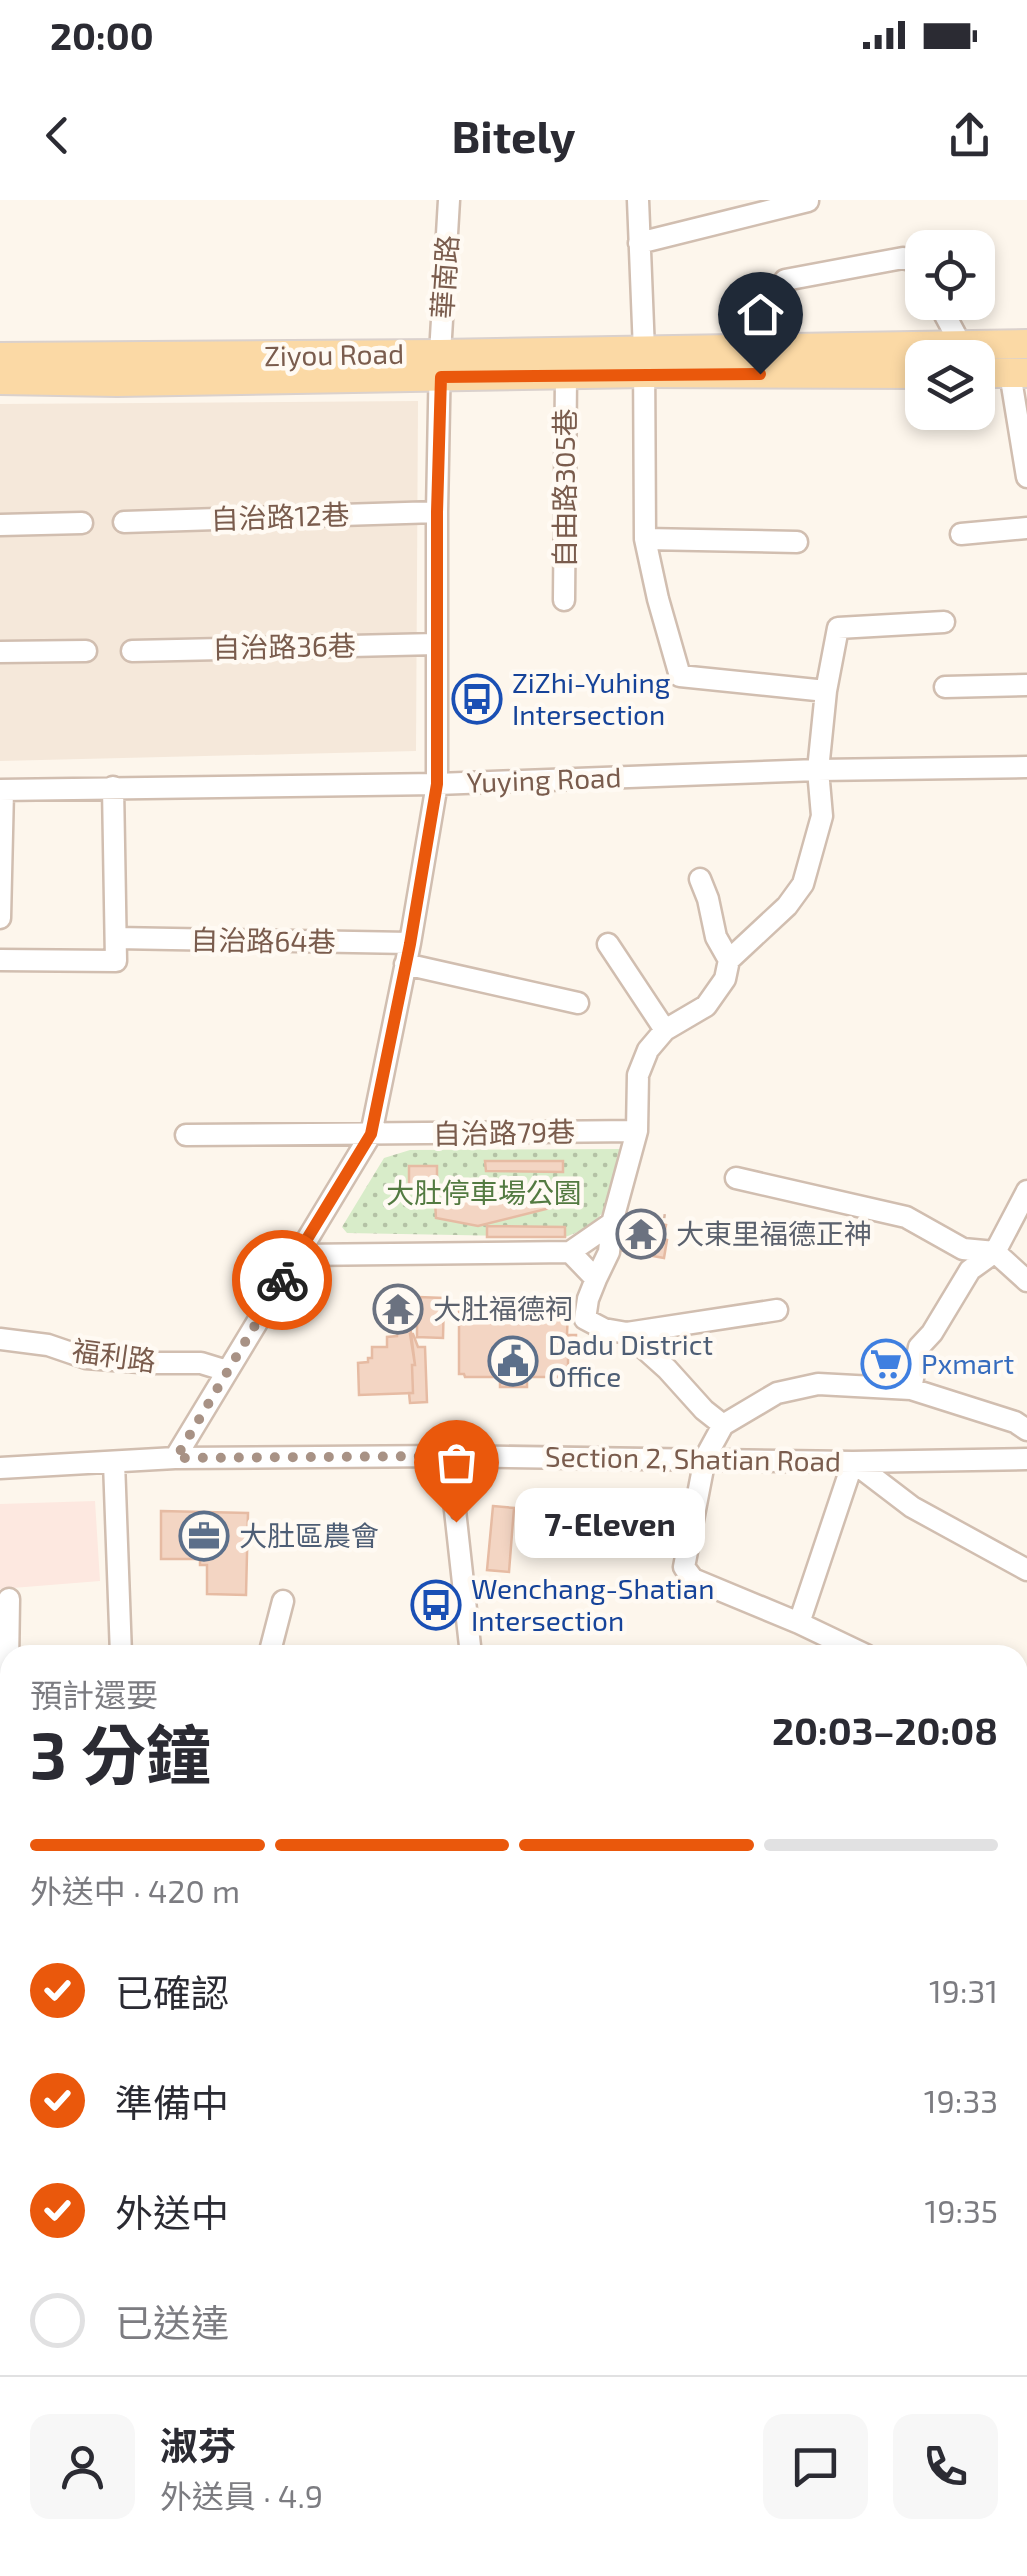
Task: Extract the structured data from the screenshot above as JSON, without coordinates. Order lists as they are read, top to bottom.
{
  "streets": {
    "main road": ["Ziyou Road"],
    "street": [
      "華南路",
      "自由路305巷",
      "自治路12巷",
      "自治路36巷",
      "Yuying Road",
      "自治路64巷",
      "自治路79巷",
      "福利路",
      "Section 2, Shatian Road"
    ]
  },
  "crossings": [
    ["華南路", "Ziyou Road"],
    ["華南路", "自治路12巷"],
    ["華南路", "自治路36巷"],
    ["華南路", "Yuying Road"],
    ["華南路", "自治路64巷"],
    ["華南路", "自治路79巷"],
    ["華南路", "福利路"],
    ["華南路", "Section 2, Shatian Road"],
    ["Ziyou Road", "自由路305巷"]
  ],
  "parks": ["大肚停車場公園"],
  "places": {
    "bus stop": ["ZiZhi-Yuhing Intersection", "Wenchang-Shatian Intersection"],
    "temple": ["大東里福德正神", "大肚福德祠"],
    "public building": ["Dadu District Office"],
    "supermarket": ["Pxmart"],
    "other": ["7-Eleven"],
    "office": ["大肚區農會"]
  },
  "page": {
    "status": "20:00",
    "header": "Bitely",
    "bubble": "7-Eleven",
    "heading": ["3 分鐘", "預計還要", "20:03–20:08"],
    "panel": ["淑芬", "外送員 · 4.9"],
    "bar": "外送中 · 420 m",
    "list": [
      ["已確認", "19:31"],
      ["準備中", "19:33"],
      ["外送中", "19:35"],
      "已送達"
    ]
  }
}
